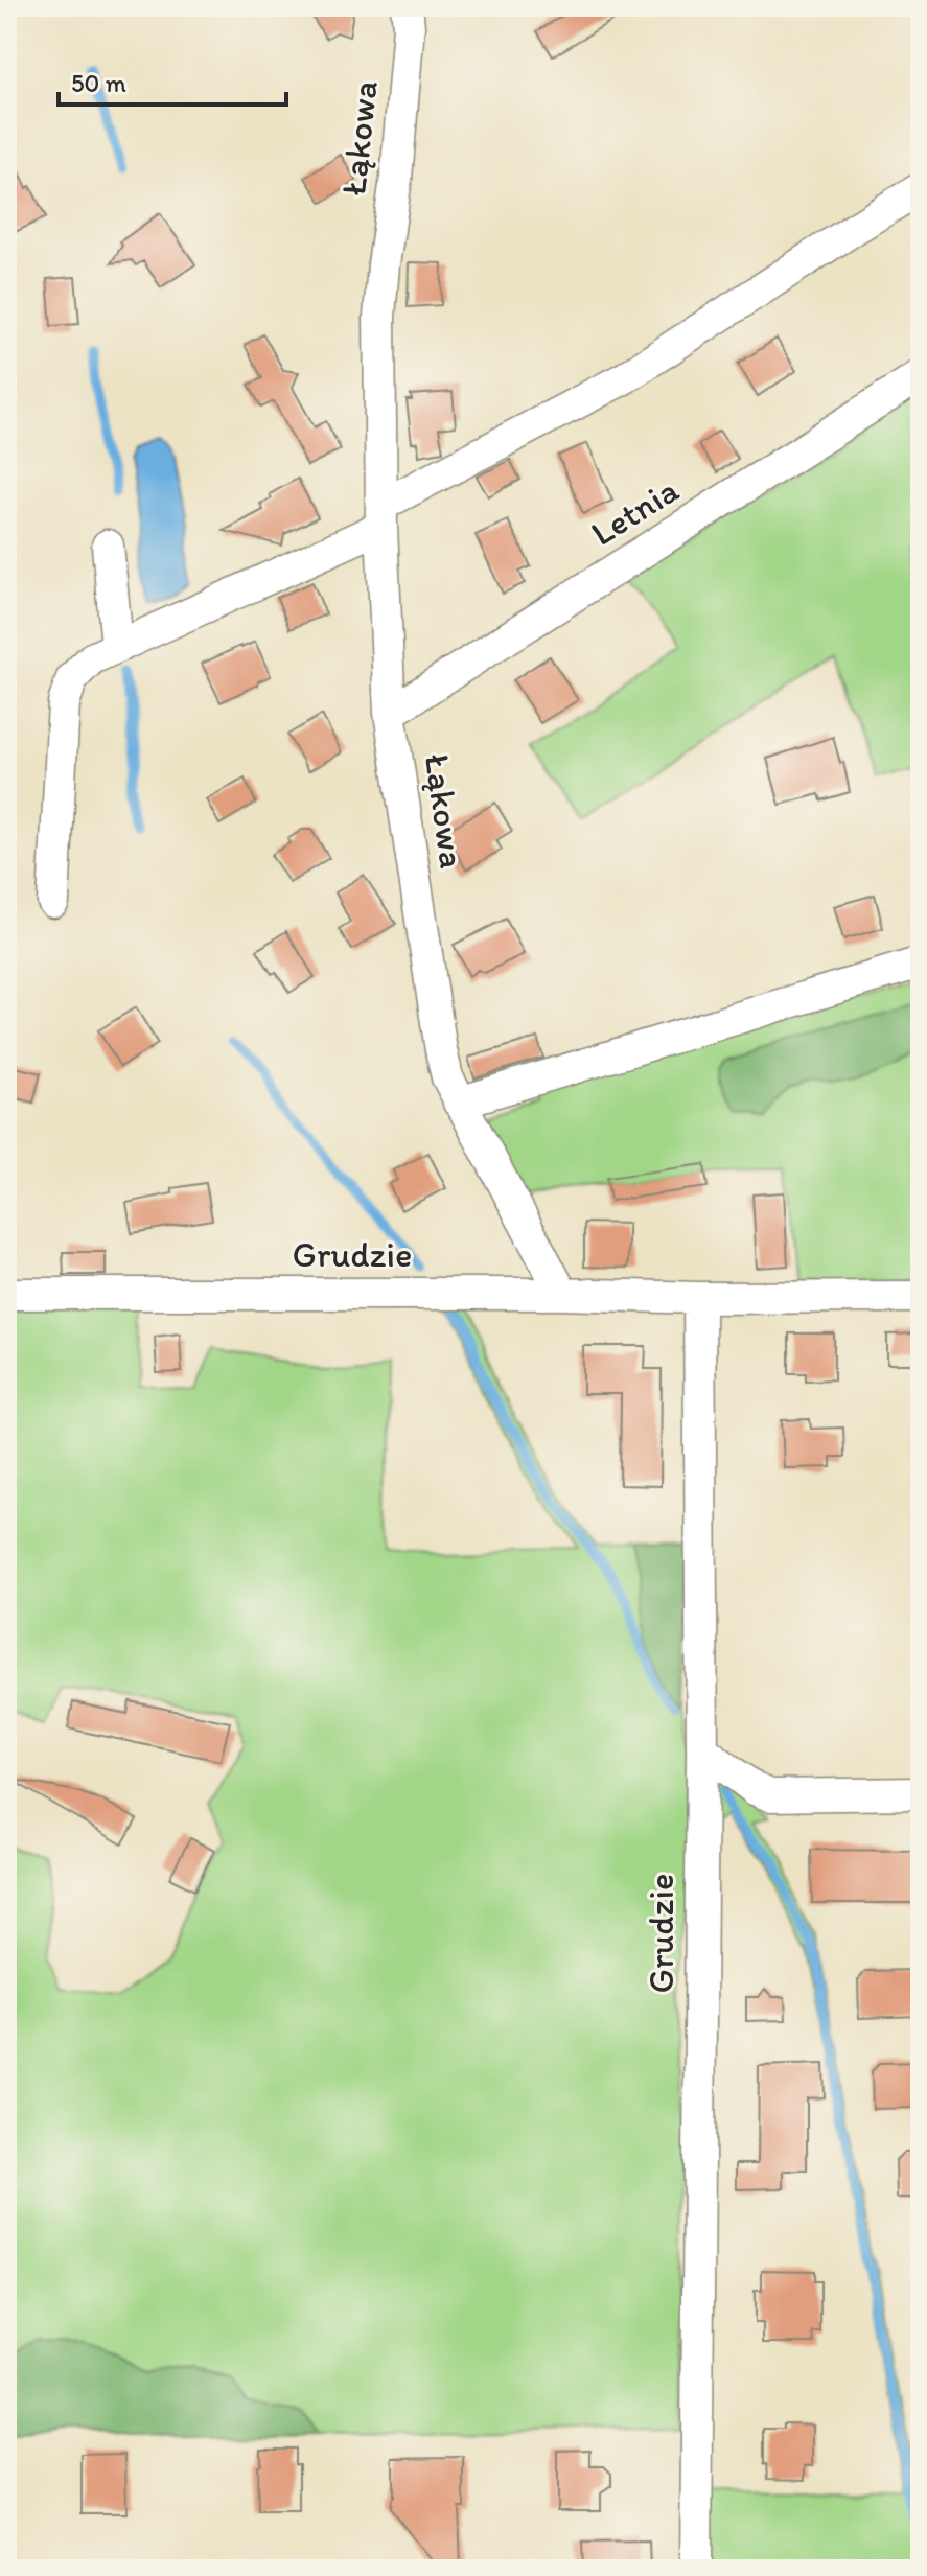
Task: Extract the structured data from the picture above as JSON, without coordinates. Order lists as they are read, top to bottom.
{
  "streets": {
    "street": ["Łąkowa", "Letnia", "Grudzie"]
  },
  "crossings": [
    ["Łąkowa", "Letnia"],
    ["Łąkowa", "Grudzie"]
  ],
  "scale_bar": "50 m"
}
